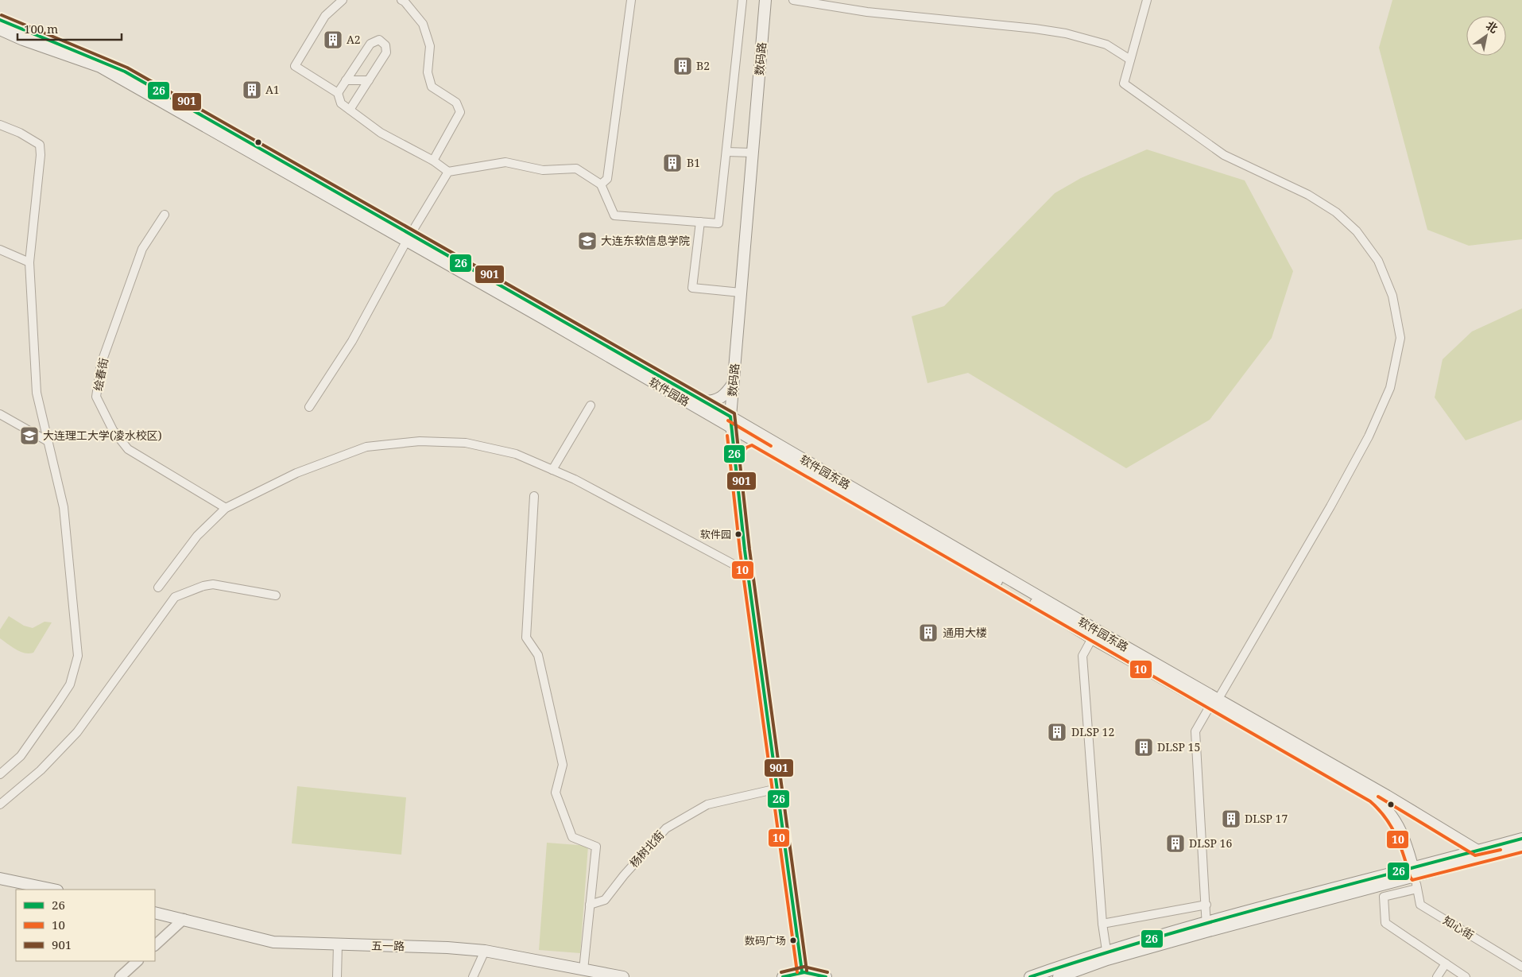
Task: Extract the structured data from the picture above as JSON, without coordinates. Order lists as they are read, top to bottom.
{
  "streets": {
    "main road": [
      "数码路",
      "软件园路",
      "软件园东路",
      "五一路"
    ],
    "street": ["绘春街", "杨树北街", "知心街"]
  },
  "crossings": [
    ["数码路", "软件园路"],
    ["数码路", "软件园东路"],
    ["数码路", "杨树北街"],
    ["软件园路", "软件园东路"],
    ["软件园东路", "知心街"]
  ],
  "places": {
    "building": [
      "A2",
      "B2",
      "A1",
      "B1",
      "通用大楼",
      "DLSP 12",
      "DLSP 15",
      "DLSP 17",
      "DLSP 16"
    ],
    "school or university": ["大连东软信息学院", "大连理工大学(凌水校区)"],
    "other": ["软件园", "数码广场"]
  },
  "lines": ["transit line 901", "transit line 26", "transit line 10"],
  "legend": ["26", "10", "901"],
  "scale_bar": "100 m",
  "north": "top right"
}
